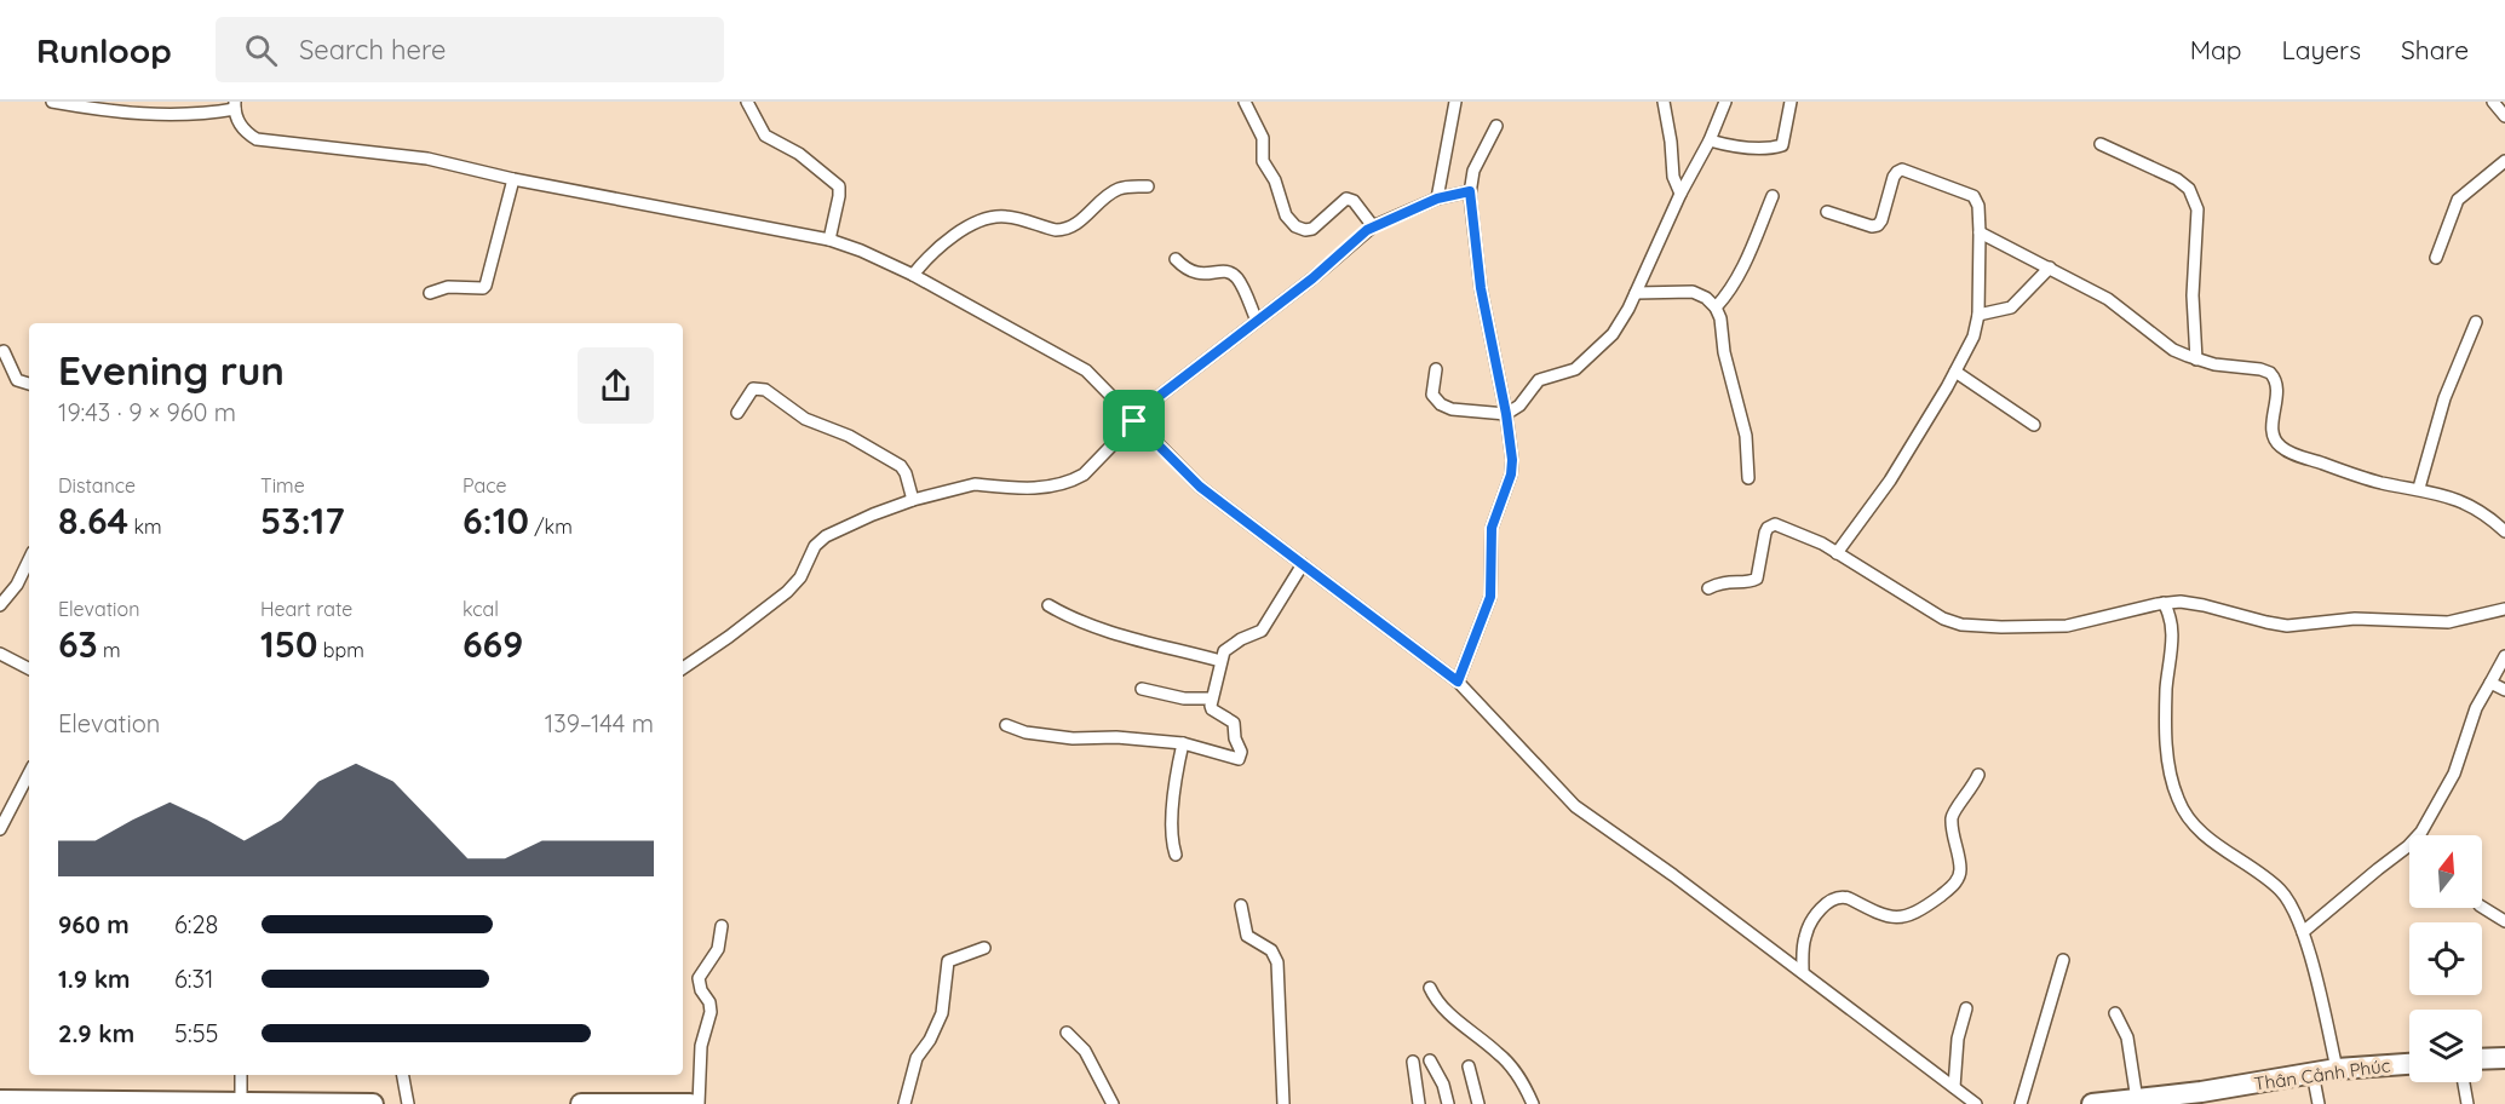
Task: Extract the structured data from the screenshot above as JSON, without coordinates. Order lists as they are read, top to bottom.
{
  "streets": {
    "highway": ["Thân Cảnh Phúc"]
  },
  "north": "top",
  "page": {
    "header": "Runloop",
    "search": "Search here",
    "nav": ["Map", "Layers", "Share"],
    "heading": ["Evening run", "19:43 · 9 × 960 m"],
    "stats": [
      ["Distance", "8.64 km"],
      ["Time", "53:17"],
      ["Pace", "6:10 /km"],
      ["Elevation", "63 m"],
      ["Heart rate", "150 bpm"],
      ["kcal", "669"]
    ],
    "chart": ["Elevation", "139–144 m"],
    "list": [
      {
        "name": "960 m",
        "note": "6:28"
      },
      {
        "name": "1.9 km",
        "note": "6:31"
      },
      {
        "name": "2.9 km",
        "note": "5:55"
      }
    ]
  }
}
